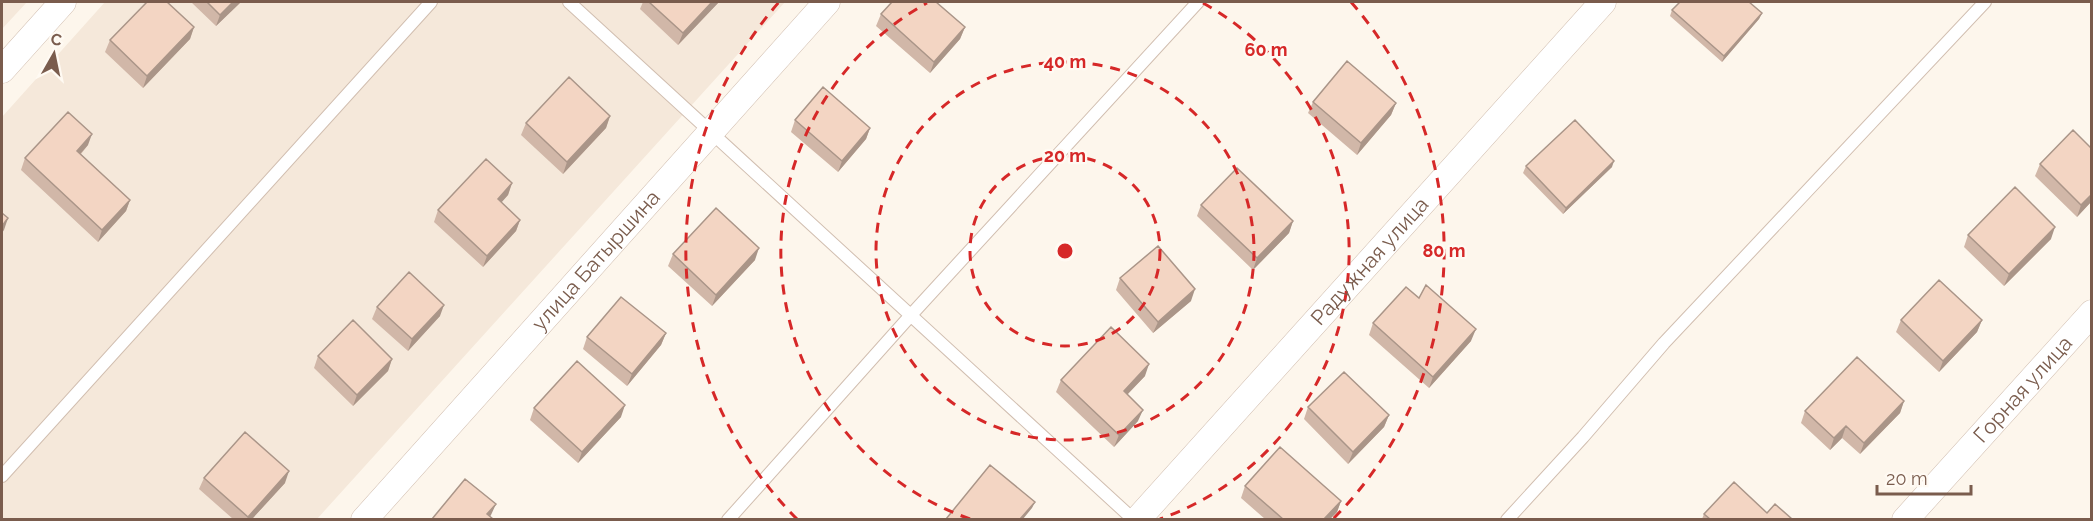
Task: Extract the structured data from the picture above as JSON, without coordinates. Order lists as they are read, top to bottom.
{
  "streets": {
    "street": ["улица Батыршина", "Радужная улица", "Горная улица"]
  },
  "scale_bar": "20 m",
  "north": "top",
  "rings": [
    "60 m",
    "40 m",
    "20 m",
    "80 m"
  ]
}
